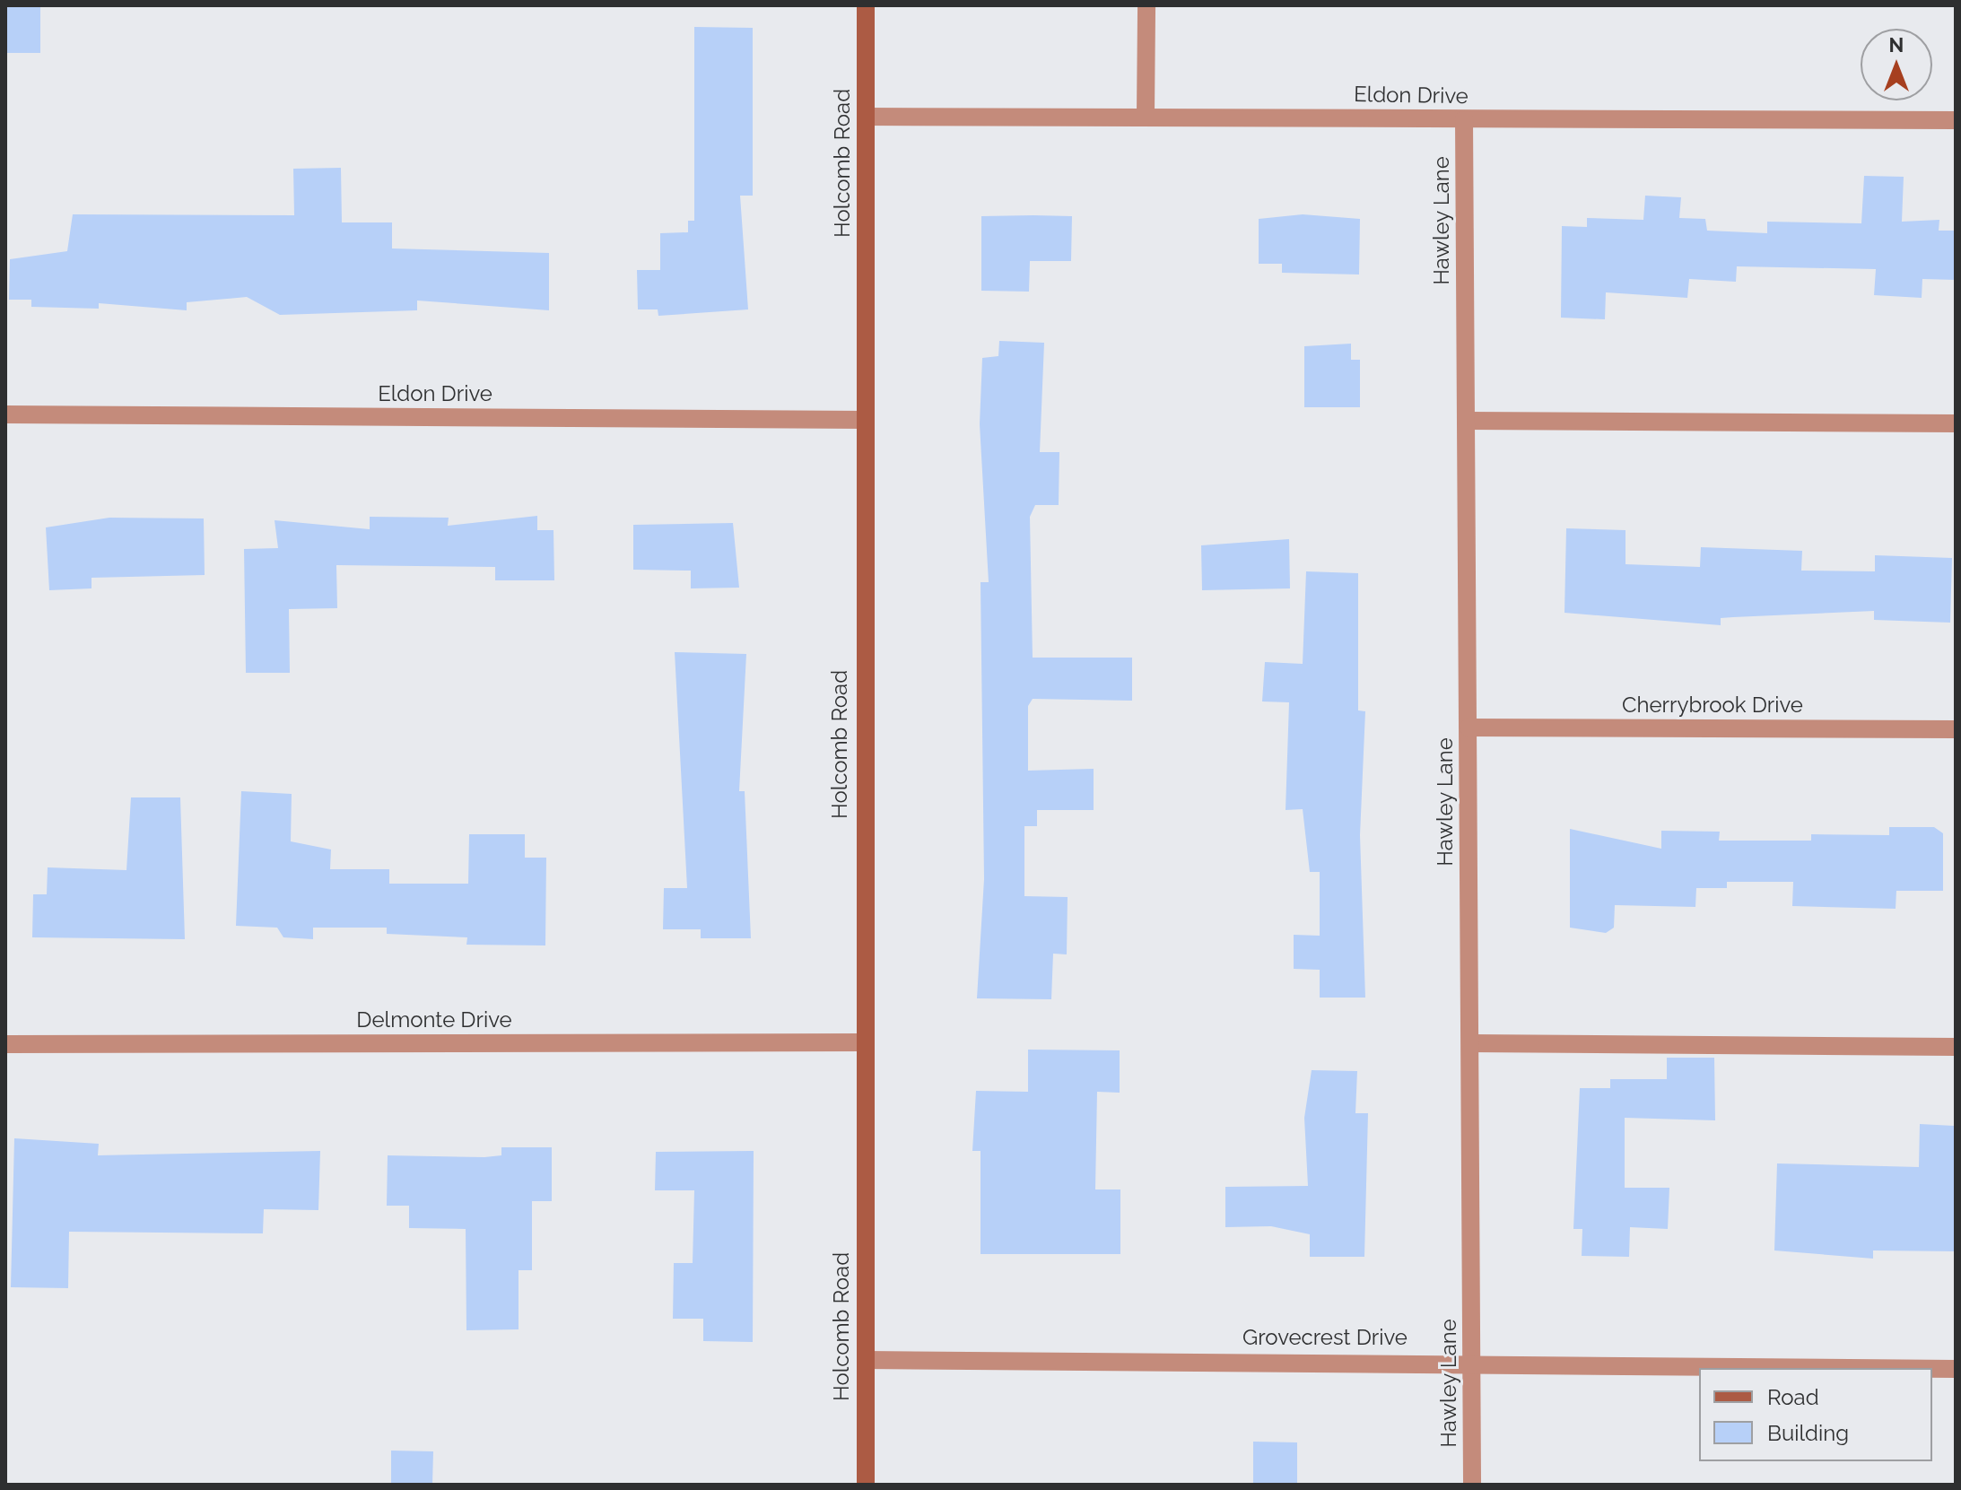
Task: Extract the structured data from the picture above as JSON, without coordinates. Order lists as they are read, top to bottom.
{
  "streets": {
    "street": [
      "Eldon Drive",
      "Holcomb Road",
      "Hawley Lane",
      "Cherrybrook Drive",
      "Delmonte Drive",
      "Grovecrest Drive"
    ]
  },
  "crossings": [
    ["Eldon Drive", "Holcomb Road"],
    ["Eldon Drive", "Hawley Lane"],
    ["Holcomb Road", "Delmonte Drive"],
    ["Holcomb Road", "Grovecrest Drive"],
    ["Hawley Lane", "Cherrybrook Drive"],
    ["Hawley Lane", "Grovecrest Drive"]
  ],
  "legend": ["Road", "Building"],
  "north": "top"
}
